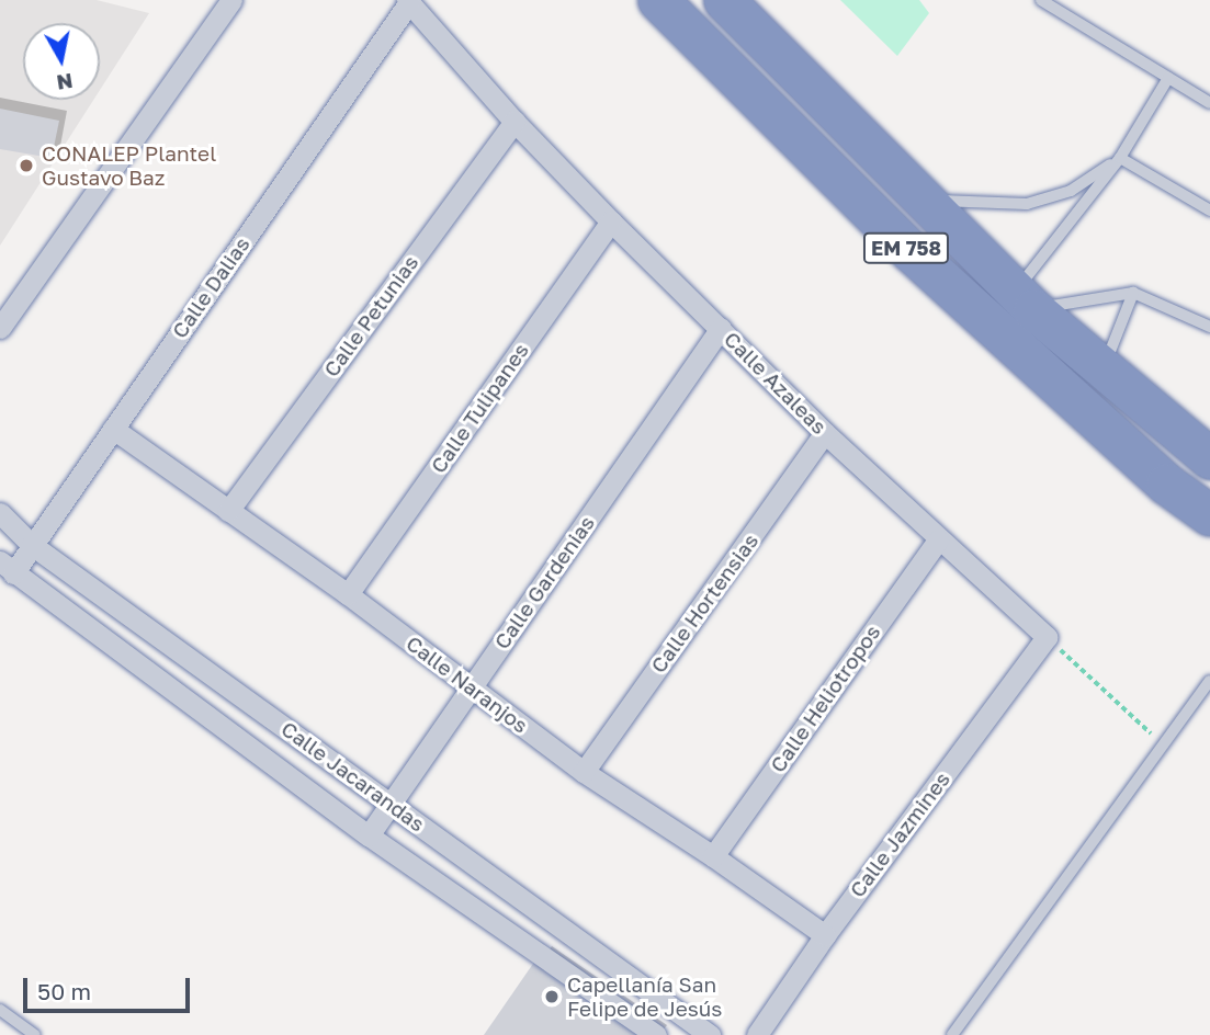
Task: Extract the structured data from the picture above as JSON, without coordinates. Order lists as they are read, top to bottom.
{
  "streets": {
    "highway": ["EM 758"],
    "street": [
      "Calle Dalias",
      "Calle Petunias",
      "Calle Azaleas",
      "Calle Tulipanes",
      "Calle Gardenias",
      "Calle Hortensias",
      "Calle Naranjos",
      "Calle Heliotropos",
      "Calle Jacarandas",
      "Calle Jazmines"
    ]
  },
  "crossings": [
    ["Calle Dalias", "Calle Azaleas"],
    ["Calle Dalias", "Calle Naranjos"],
    ["Calle Dalias", "Calle Jacarandas"],
    ["Calle Petunias", "Calle Azaleas"],
    ["Calle Petunias", "Calle Naranjos"],
    ["Calle Azaleas", "Calle Tulipanes"],
    ["Calle Azaleas", "Calle Gardenias"],
    ["Calle Azaleas", "Calle Hortensias"],
    ["Calle Azaleas", "Calle Heliotropos"],
    ["Calle Azaleas", "Calle Jazmines"],
    ["Calle Tulipanes", "Calle Naranjos"],
    ["Calle Gardenias", "Calle Naranjos"],
    ["Calle Gardenias", "Calle Jacarandas"],
    ["Calle Hortensias", "Calle Naranjos"],
    ["Calle Naranjos", "Calle Heliotropos"],
    ["Calle Naranjos", "Calle Jazmines"]
  ],
  "places": ["CONALEP Plantel Gustavo Baz", "Capellanía San Felipe de Jesús"],
  "scale_bar": "50 m",
  "north": "bottom"
}
